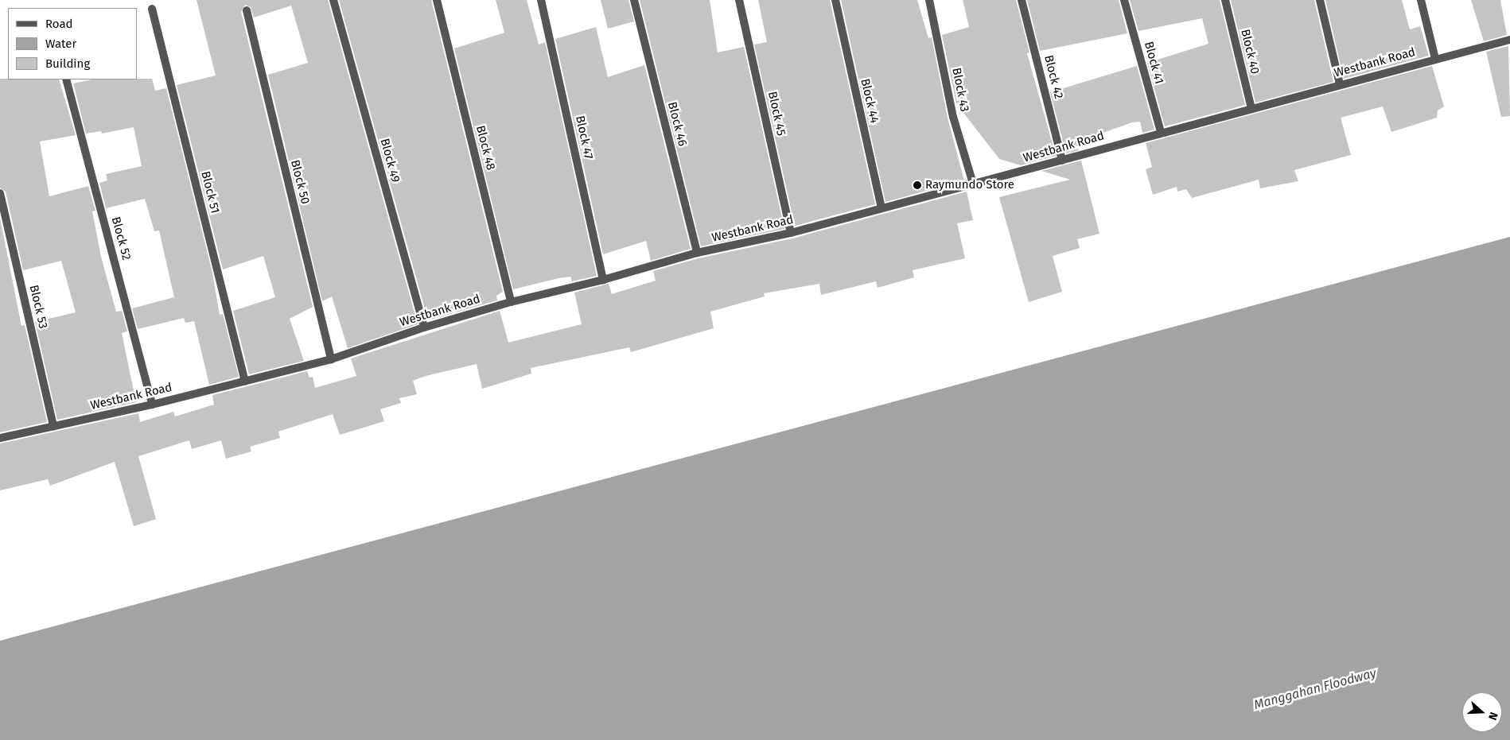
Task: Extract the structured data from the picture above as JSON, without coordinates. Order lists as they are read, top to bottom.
{
  "streets": {
    "street": [
      "Block 40",
      "Block 41",
      "Westbank Road",
      "Block 42",
      "Block 43",
      "Block 44",
      "Block 45",
      "Block 46",
      "Block 47",
      "Block 48",
      "Block 49",
      "Block 50",
      "Block 51",
      "Block 52",
      "Block 53"
    ]
  },
  "crossings": [
    ["Block 40", "Westbank Road"],
    ["Block 41", "Westbank Road"],
    ["Westbank Road", "Block 42"],
    ["Westbank Road", "Block 43"],
    ["Westbank Road", "Block 44"],
    ["Westbank Road", "Block 45"],
    ["Westbank Road", "Block 46"],
    ["Westbank Road", "Block 47"],
    ["Westbank Road", "Block 48"],
    ["Westbank Road", "Block 49"],
    ["Westbank Road", "Block 50"],
    ["Westbank Road", "Block 51"],
    ["Westbank Road", "Block 52"],
    ["Westbank Road", "Block 53"]
  ],
  "water": ["Manggahan Floodway"],
  "places": ["Raymundo Store"],
  "legend": ["Road", "Water", "Building"],
  "north": "right"
}
